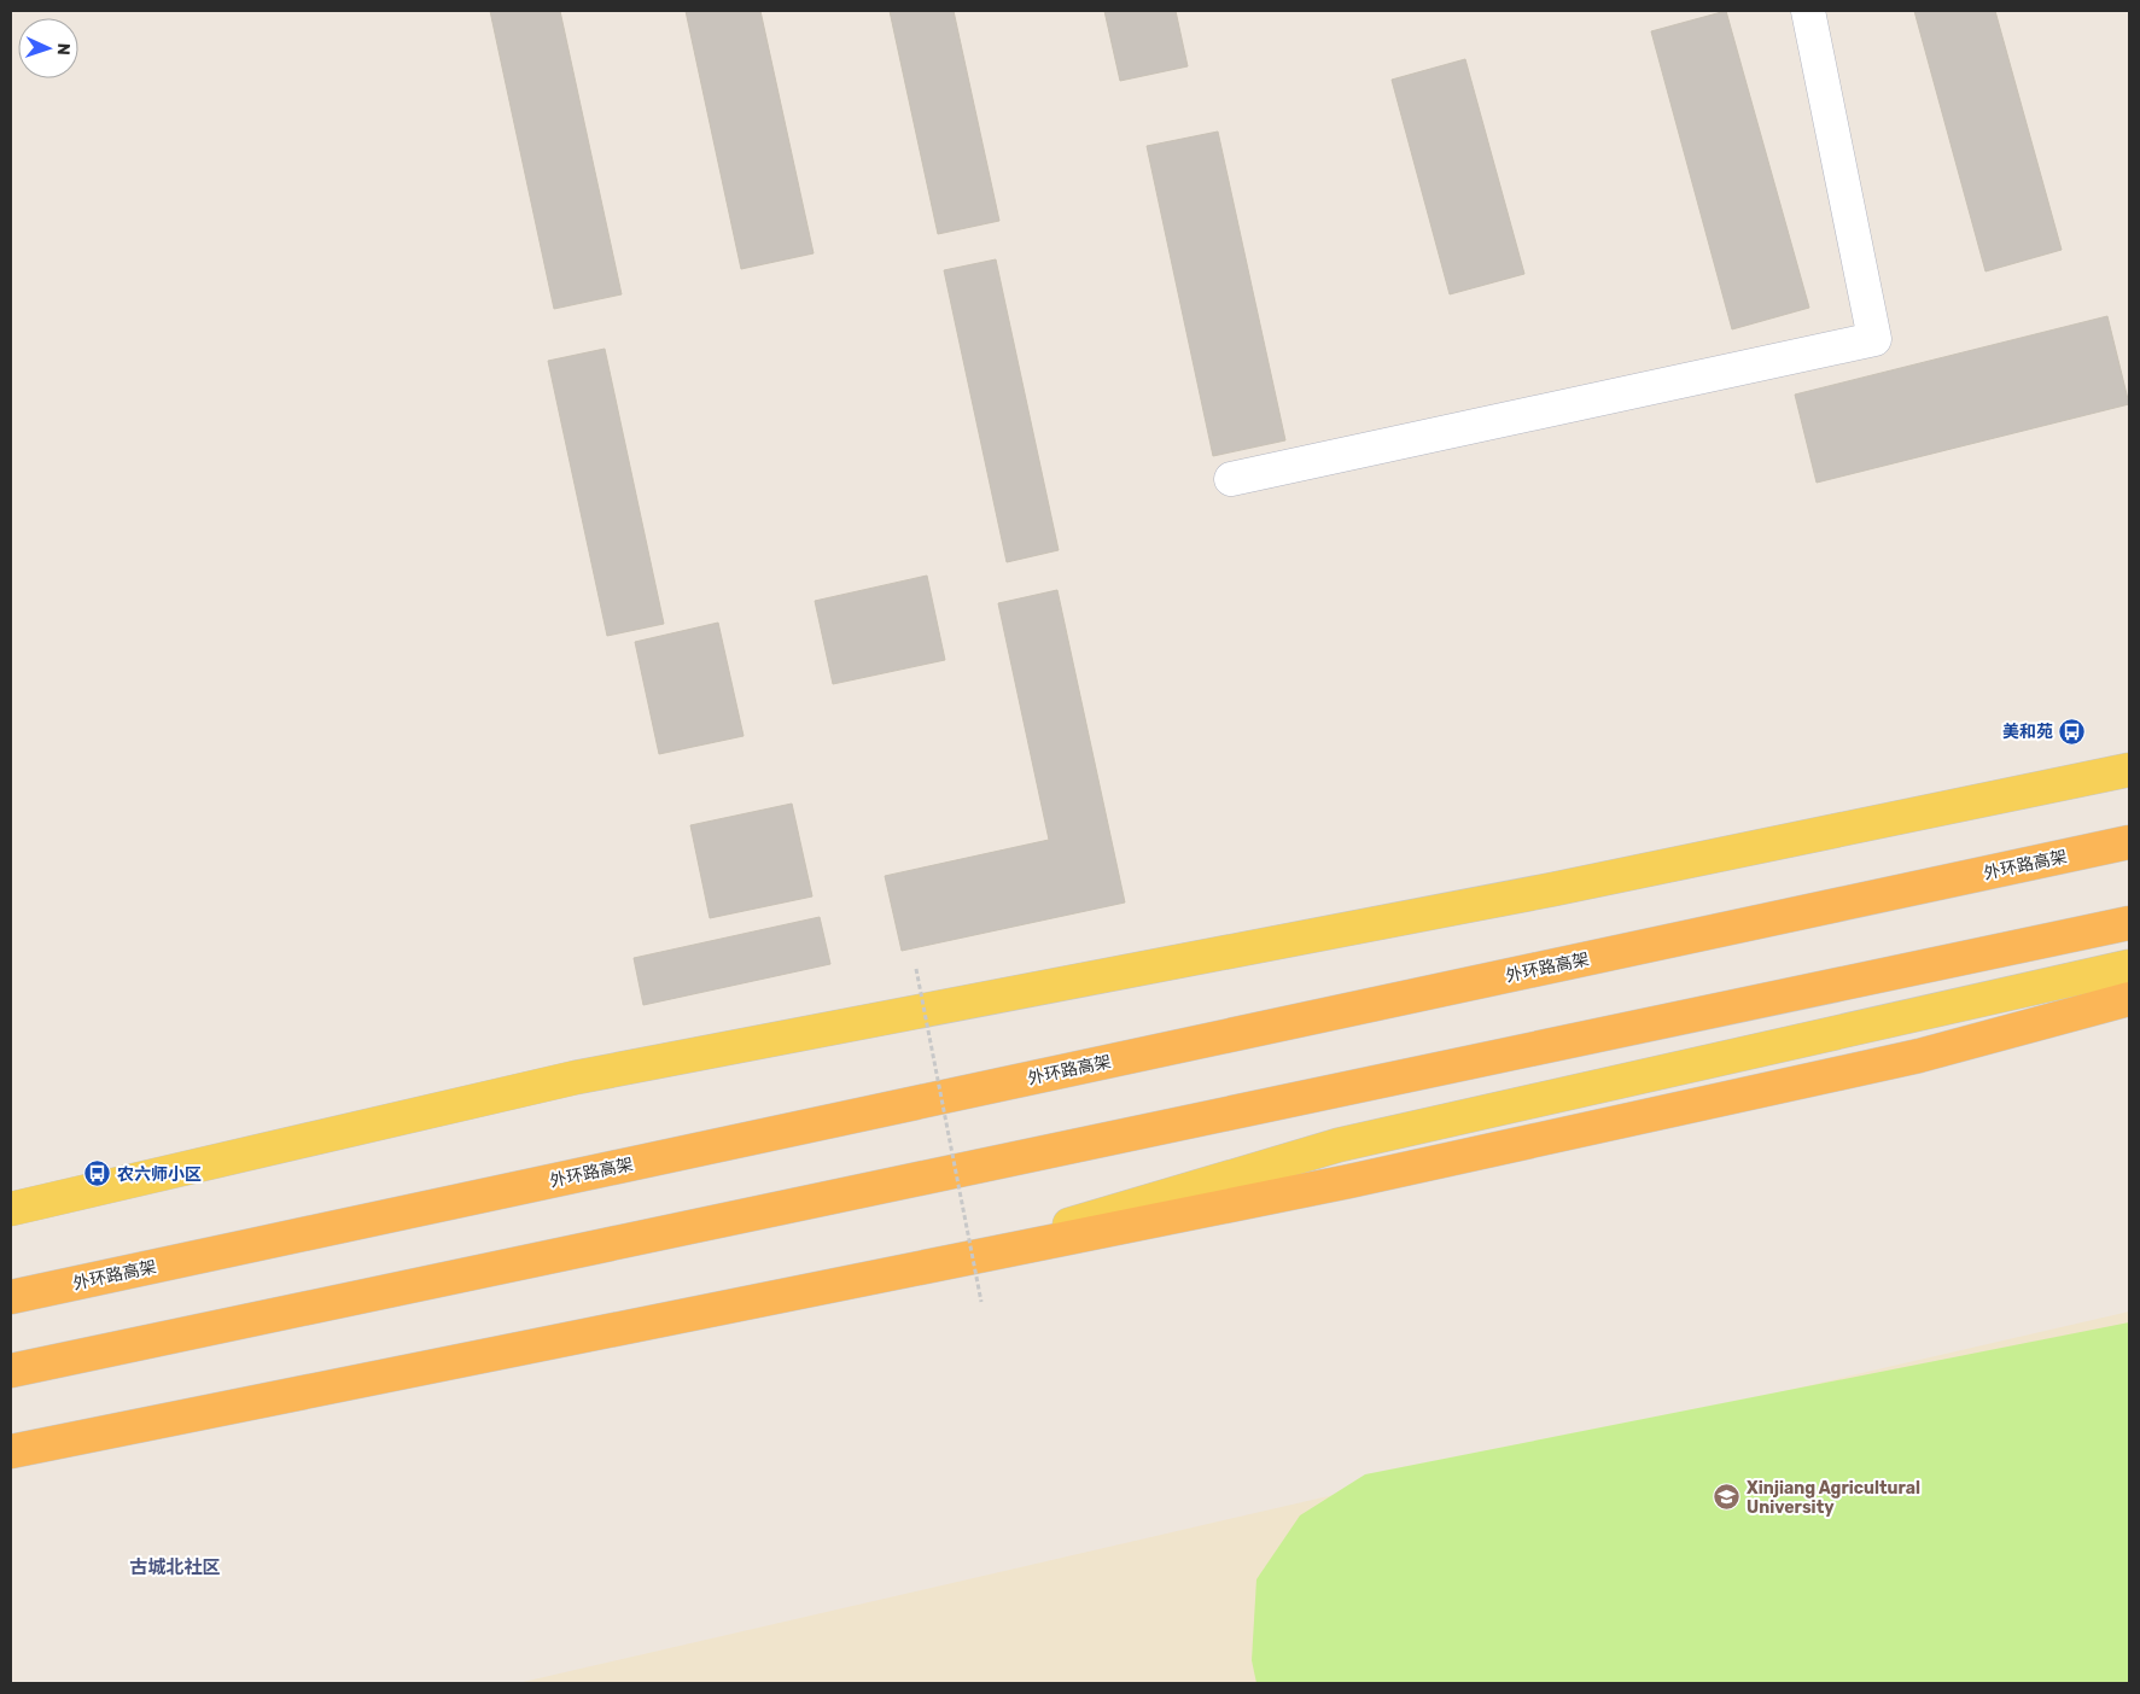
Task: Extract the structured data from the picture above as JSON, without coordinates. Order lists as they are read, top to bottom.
{
  "streets": {
    "highway": ["外环路高架"]
  },
  "districts": ["古城北社区"],
  "places": {
    "bus stop": ["美和苑", "农六师小区"],
    "school or university": ["Xinjiang Agricultural University"]
  },
  "north": "right"
}
